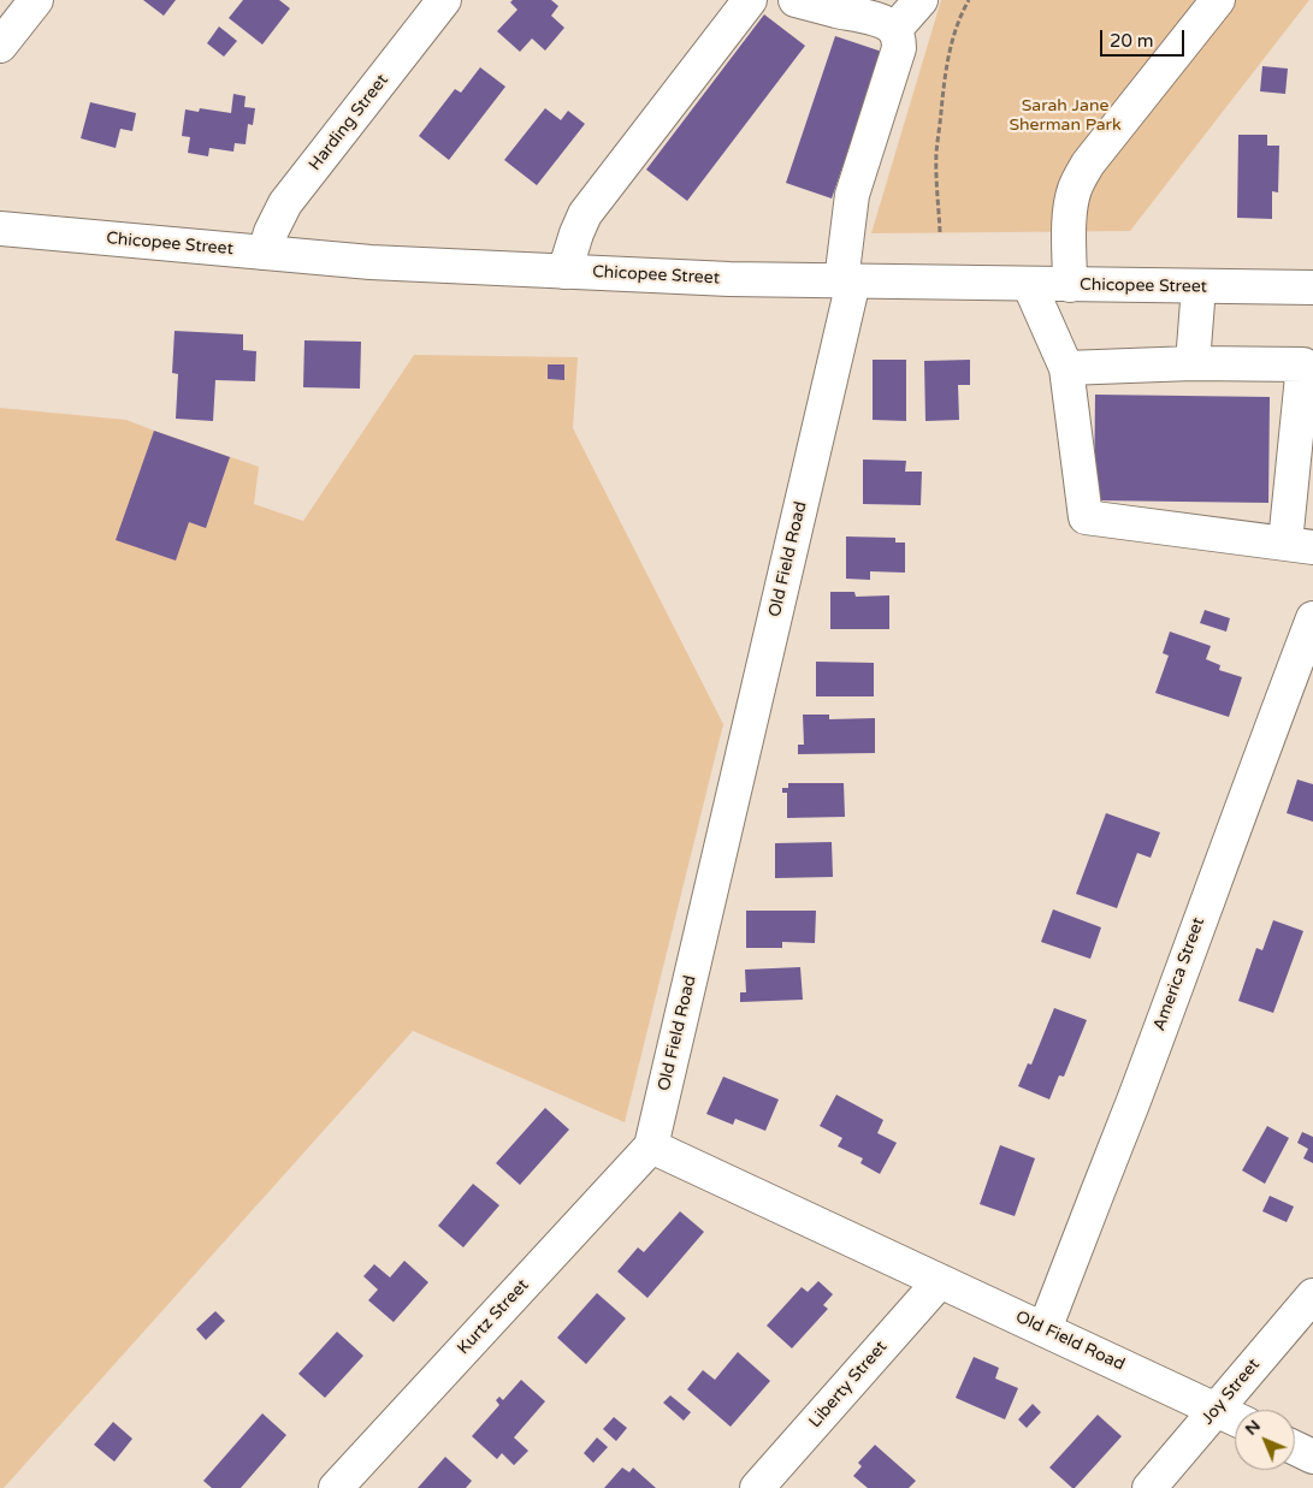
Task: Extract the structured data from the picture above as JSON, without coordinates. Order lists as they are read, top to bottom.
{
  "streets": {
    "street": [
      "Harding Street",
      "Chicopee Street",
      "Old Field Road",
      "America Street",
      "Kurtz Street",
      "Liberty Street",
      "Joy Street"
    ]
  },
  "crossings": [
    ["Harding Street", "Chicopee Street"],
    ["Chicopee Street", "Old Field Road"],
    ["Old Field Road", "America Street"],
    ["Old Field Road", "Kurtz Street"],
    ["Old Field Road", "Liberty Street"],
    ["Old Field Road", "Joy Street"]
  ],
  "parks": ["Sarah Jane Sherman Park"],
  "scale_bar": "20 m",
  "north": "top left"
}
